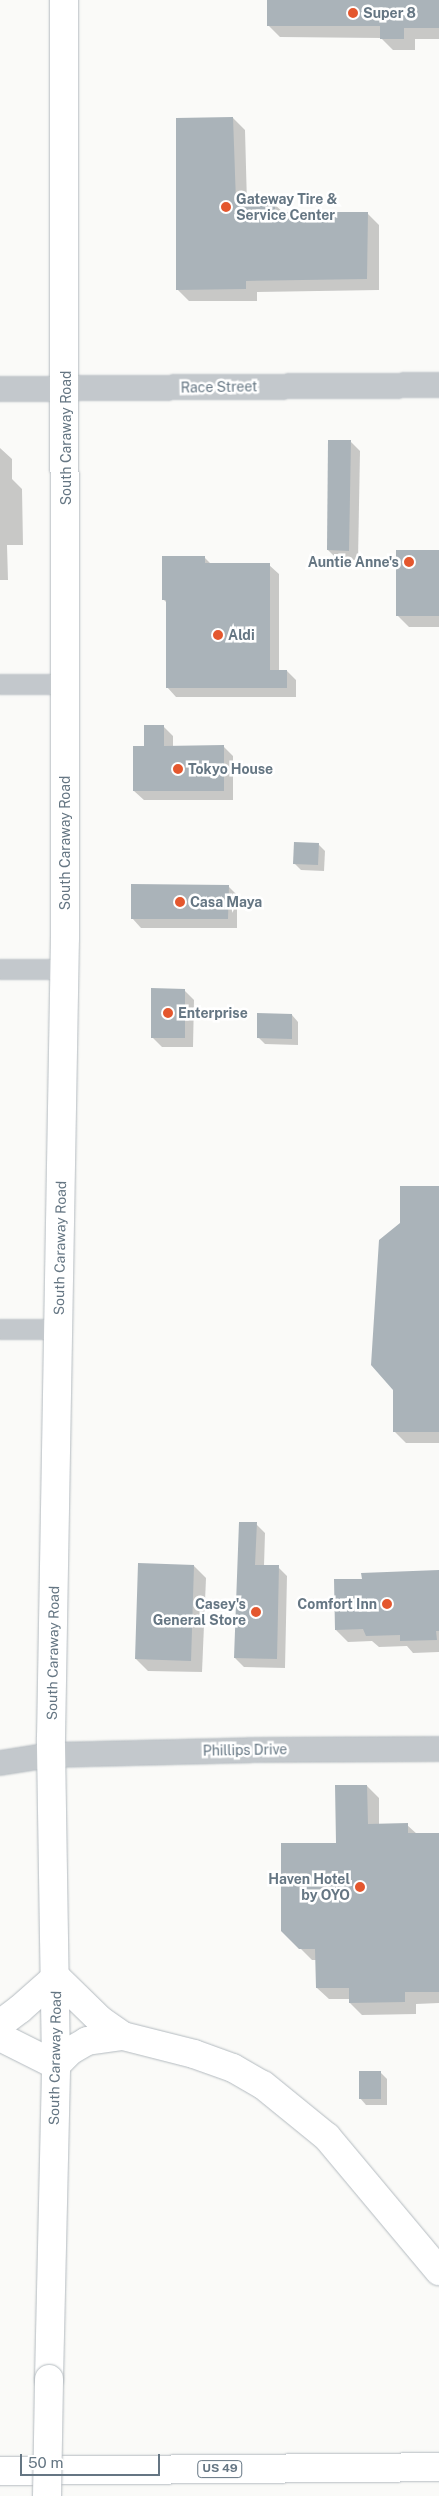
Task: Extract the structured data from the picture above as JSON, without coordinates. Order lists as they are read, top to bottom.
{
  "streets": {
    "main road": ["South Caraway Road", "US 49"],
    "street": ["Race Street", "Phillips Drive"]
  },
  "crossings": [
    ["Race Street", "South Caraway Road"],
    ["South Caraway Road", "Phillips Drive"]
  ],
  "places": [
    "Super 8",
    "Gateway Tire & Service Center",
    "Auntie Anne's",
    "Aldi",
    "Tokyo House",
    "Casa Maya",
    "Enterprise",
    "Comfort Inn",
    "Casey's General Store",
    "Haven Hotel by OYO"
  ],
  "scale_bar": "50 m"
}
